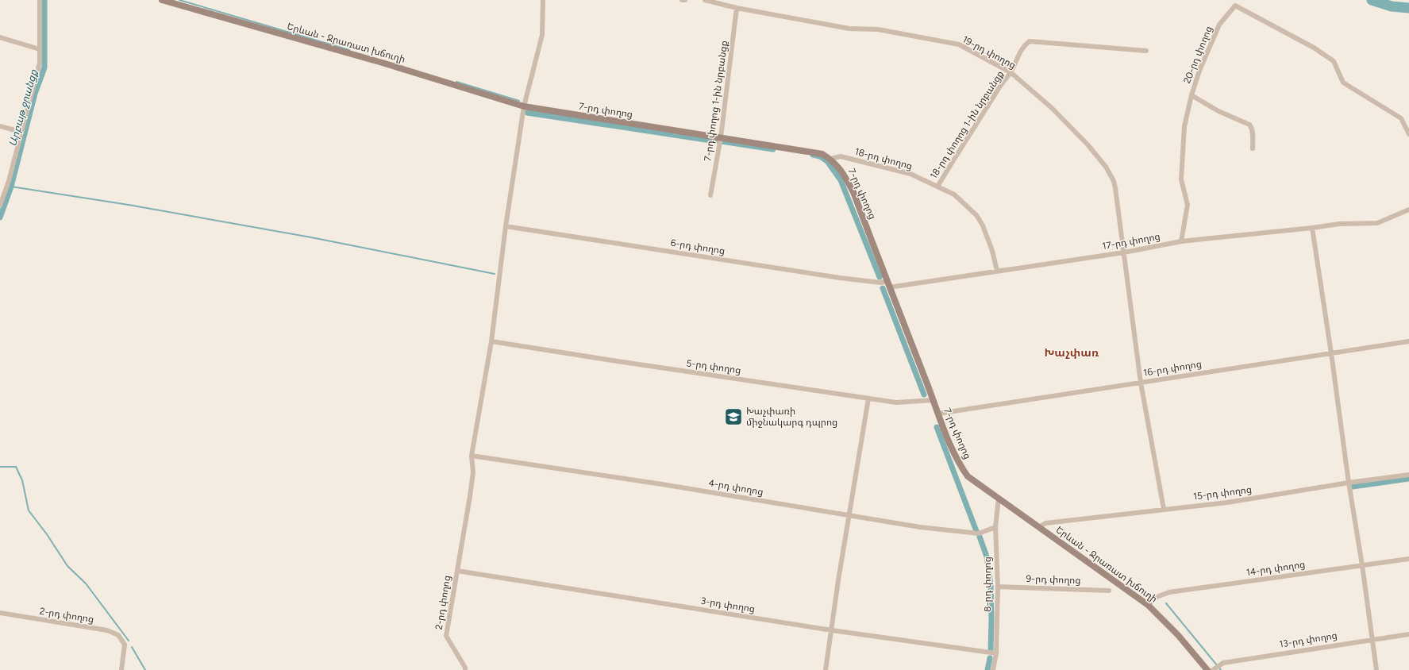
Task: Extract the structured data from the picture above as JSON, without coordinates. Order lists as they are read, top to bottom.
{
  "streets": {
    "main road": ["Երևան - Ջրառատ խճուղի", "7-րդ փողոց"],
    "street": [
      "19-րդ փողոց",
      "20-րդ փողոց",
      "7-րդ փողոց 1-ին նրբանցք",
      "18-րդ փողոց 1-ին նրբանցք",
      "18-րդ փողոց",
      "17-րդ փողոց",
      "6-րդ փողոց",
      "5-րդ փողոց",
      "16-րդ փողոց",
      "4-րդ փողոց",
      "15-րդ փողոց",
      "14-րդ փողոց",
      "9-րդ փողոց",
      "8-րդ փողոց",
      "2-րդ փողոց",
      "3-րդ փողոց",
      "13-րդ փողոց"
    ]
  },
  "crossings": [
    ["Երևան - Ջրառատ խճուղի", "7-րդ փողոց"],
    ["Երևան - Ջրառատ խճուղի", "15-րդ փողոց"],
    ["Երևան - Ջրառատ խճուղի", "14-րդ փողոց"],
    ["Երևան - Ջրառատ խճուղի", "8-րդ փողոց"],
    ["Երևան - Ջրառատ խճուղի", "2-րդ փողոց"],
    ["19-րդ փողոց", "7-րդ փողոց 1-ին նրբանցք"],
    ["19-րդ փողոց", "18-րդ փողոց 1-ին նրբանցք"],
    ["19-րդ փողոց", "17-րդ փողոց"],
    ["19-րդ փողոց", "16-րդ փողոց"],
    ["19-րդ փողոց", "15-րդ փողոց"],
    ["20-րդ փողոց", "17-րդ փողոց"],
    ["7-րդ փողոց 1-ին նրբանցք", "7-րդ փողոց"],
    ["7-րդ փողոց", "18-րդ փողոց"],
    ["7-րդ փողոց", "17-րդ փողոց"],
    ["7-րդ փողոց", "6-րդ փողոց"],
    ["7-րդ փողոց", "5-րդ փողոց"],
    ["7-րդ փողոց", "16-րդ փողոց"],
    ["7-րդ փողոց", "8-րդ փողոց"],
    ["7-րդ փողոց", "2-րդ փողոց"],
    ["18-րդ փողոց 1-ին նրբանցք", "18-րդ փողոց"],
    ["18-րդ փողոց", "17-րդ փողոց"],
    ["17-րդ փողոց", "6-րդ փողոց"],
    ["6-րդ փողոց", "2-րդ փողոց"],
    ["5-րդ փողոց", "2-րդ փողոց"],
    ["4-րդ փողոց", "8-րդ փողոց"],
    ["4-րդ փողոց", "2-րդ փողոց"],
    ["9-րդ փողոց", "8-րդ փողոց"],
    ["8-րդ փողոց", "3-րդ փողոց"],
    ["2-րդ փողոց", "3-րդ փողոց"]
  ],
  "districts": ["Խաչփառ"],
  "water": ["Արբաթ ջրանցք"],
  "places": {
    "school or university": ["Խաչփառի միջնակարգ դպրոց"]
  }
}
